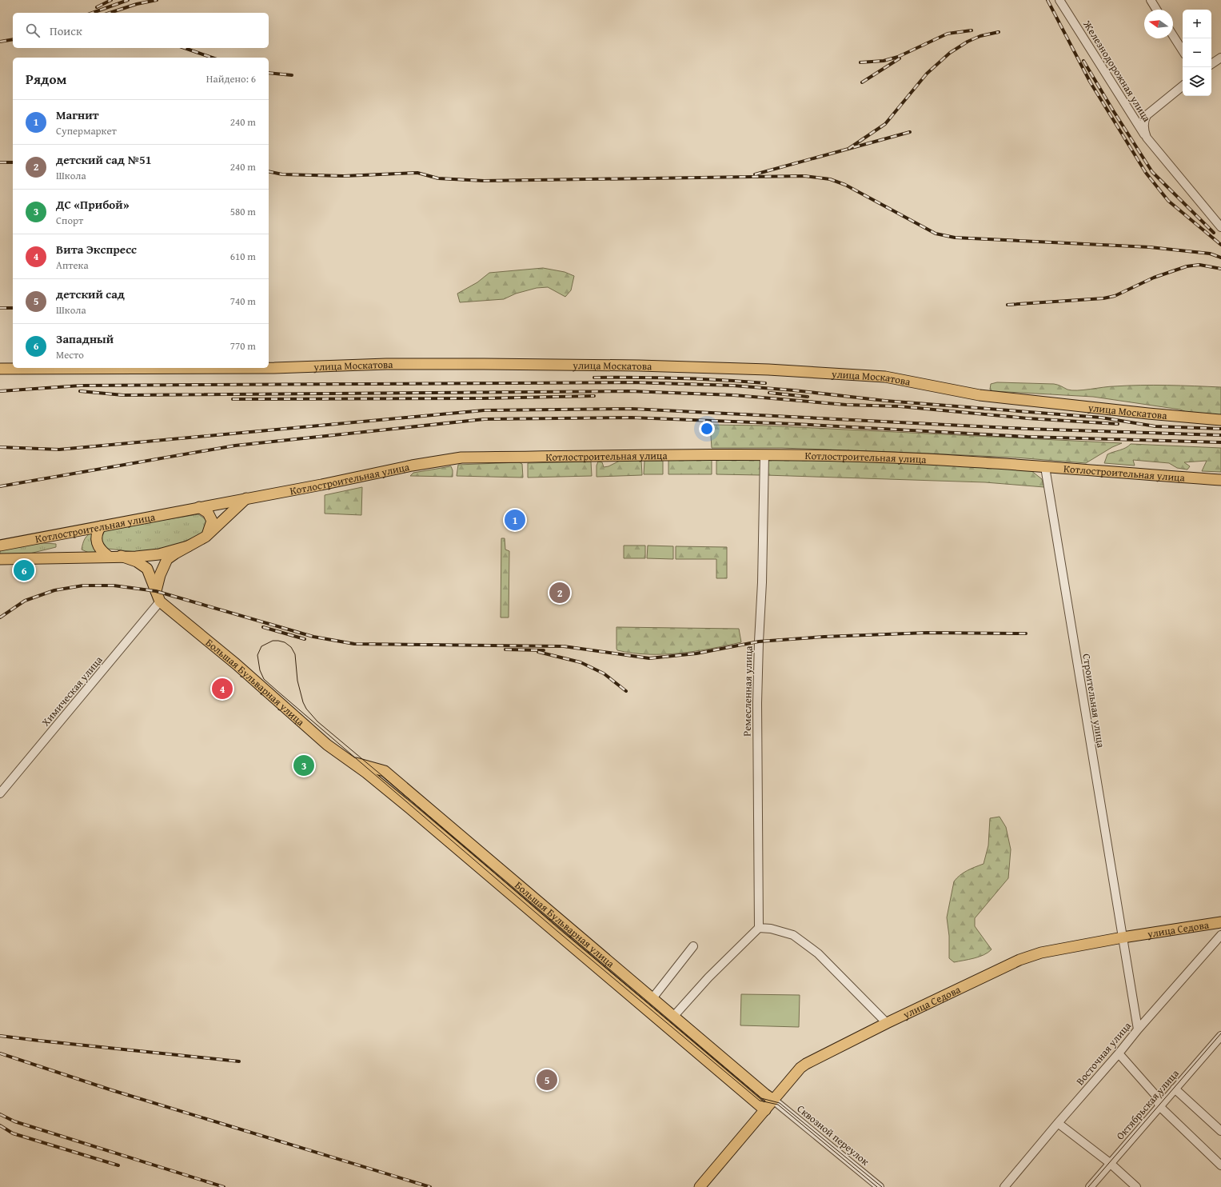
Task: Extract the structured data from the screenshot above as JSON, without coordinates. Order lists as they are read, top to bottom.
{
  "streets": {
    "main road": [
      "улица Москатова",
      "Котлостроительная улица",
      "Большая Бульварная улица",
      "улица Седова"
    ],
    "street": [
      "Железнодорожная улица",
      "Химическая улица",
      "Ремесленная улица",
      "Строительная улица",
      "Восточная улица",
      "Октябрьская улица",
      "Сквозной переулок"
    ]
  },
  "crossings": [
    ["Котлостроительная улица", "Ремесленная улица"],
    ["Котлостроительная улица", "Строительная улица"],
    ["Большая Бульварная улица", "Химическая улица"],
    ["Большая Бульварная улица", "улица Седова"],
    ["Большая Бульварная улица", "Сквозной переулок"],
    ["Строительная улица", "улица Седова"],
    ["Строительная улица", "Восточная улица"],
    ["улица Седова", "Сквозной переулок"]
  ],
  "north": "left",
  "page": {
    "map_buttons": ["+", "−"],
    "search": "Поиск",
    "heading": ["Рядом", "Найдено: 6"],
    "list": [
      {
        "mark": "1",
        "name": "Магнит",
        "note": "Супермаркет",
        "value": "240 m"
      },
      {
        "mark": "2",
        "name": "детский сад №51",
        "note": "Школа",
        "value": "240 m"
      },
      {
        "mark": "3",
        "name": "ДC «Прибой»",
        "note": "Спорт",
        "value": "580 m"
      },
      {
        "mark": "4",
        "name": "Вита Экспресс",
        "note": "Аптека",
        "value": "610 m"
      },
      {
        "mark": "5",
        "name": "детский сад",
        "note": "Школа",
        "value": "740 m"
      },
      {
        "mark": "6",
        "name": "Западный",
        "note": "Место",
        "value": "770 m"
      }
    ],
    "pins": [
      "1",
      "6",
      "2",
      "4",
      "3",
      "5"
    ]
  }
}
